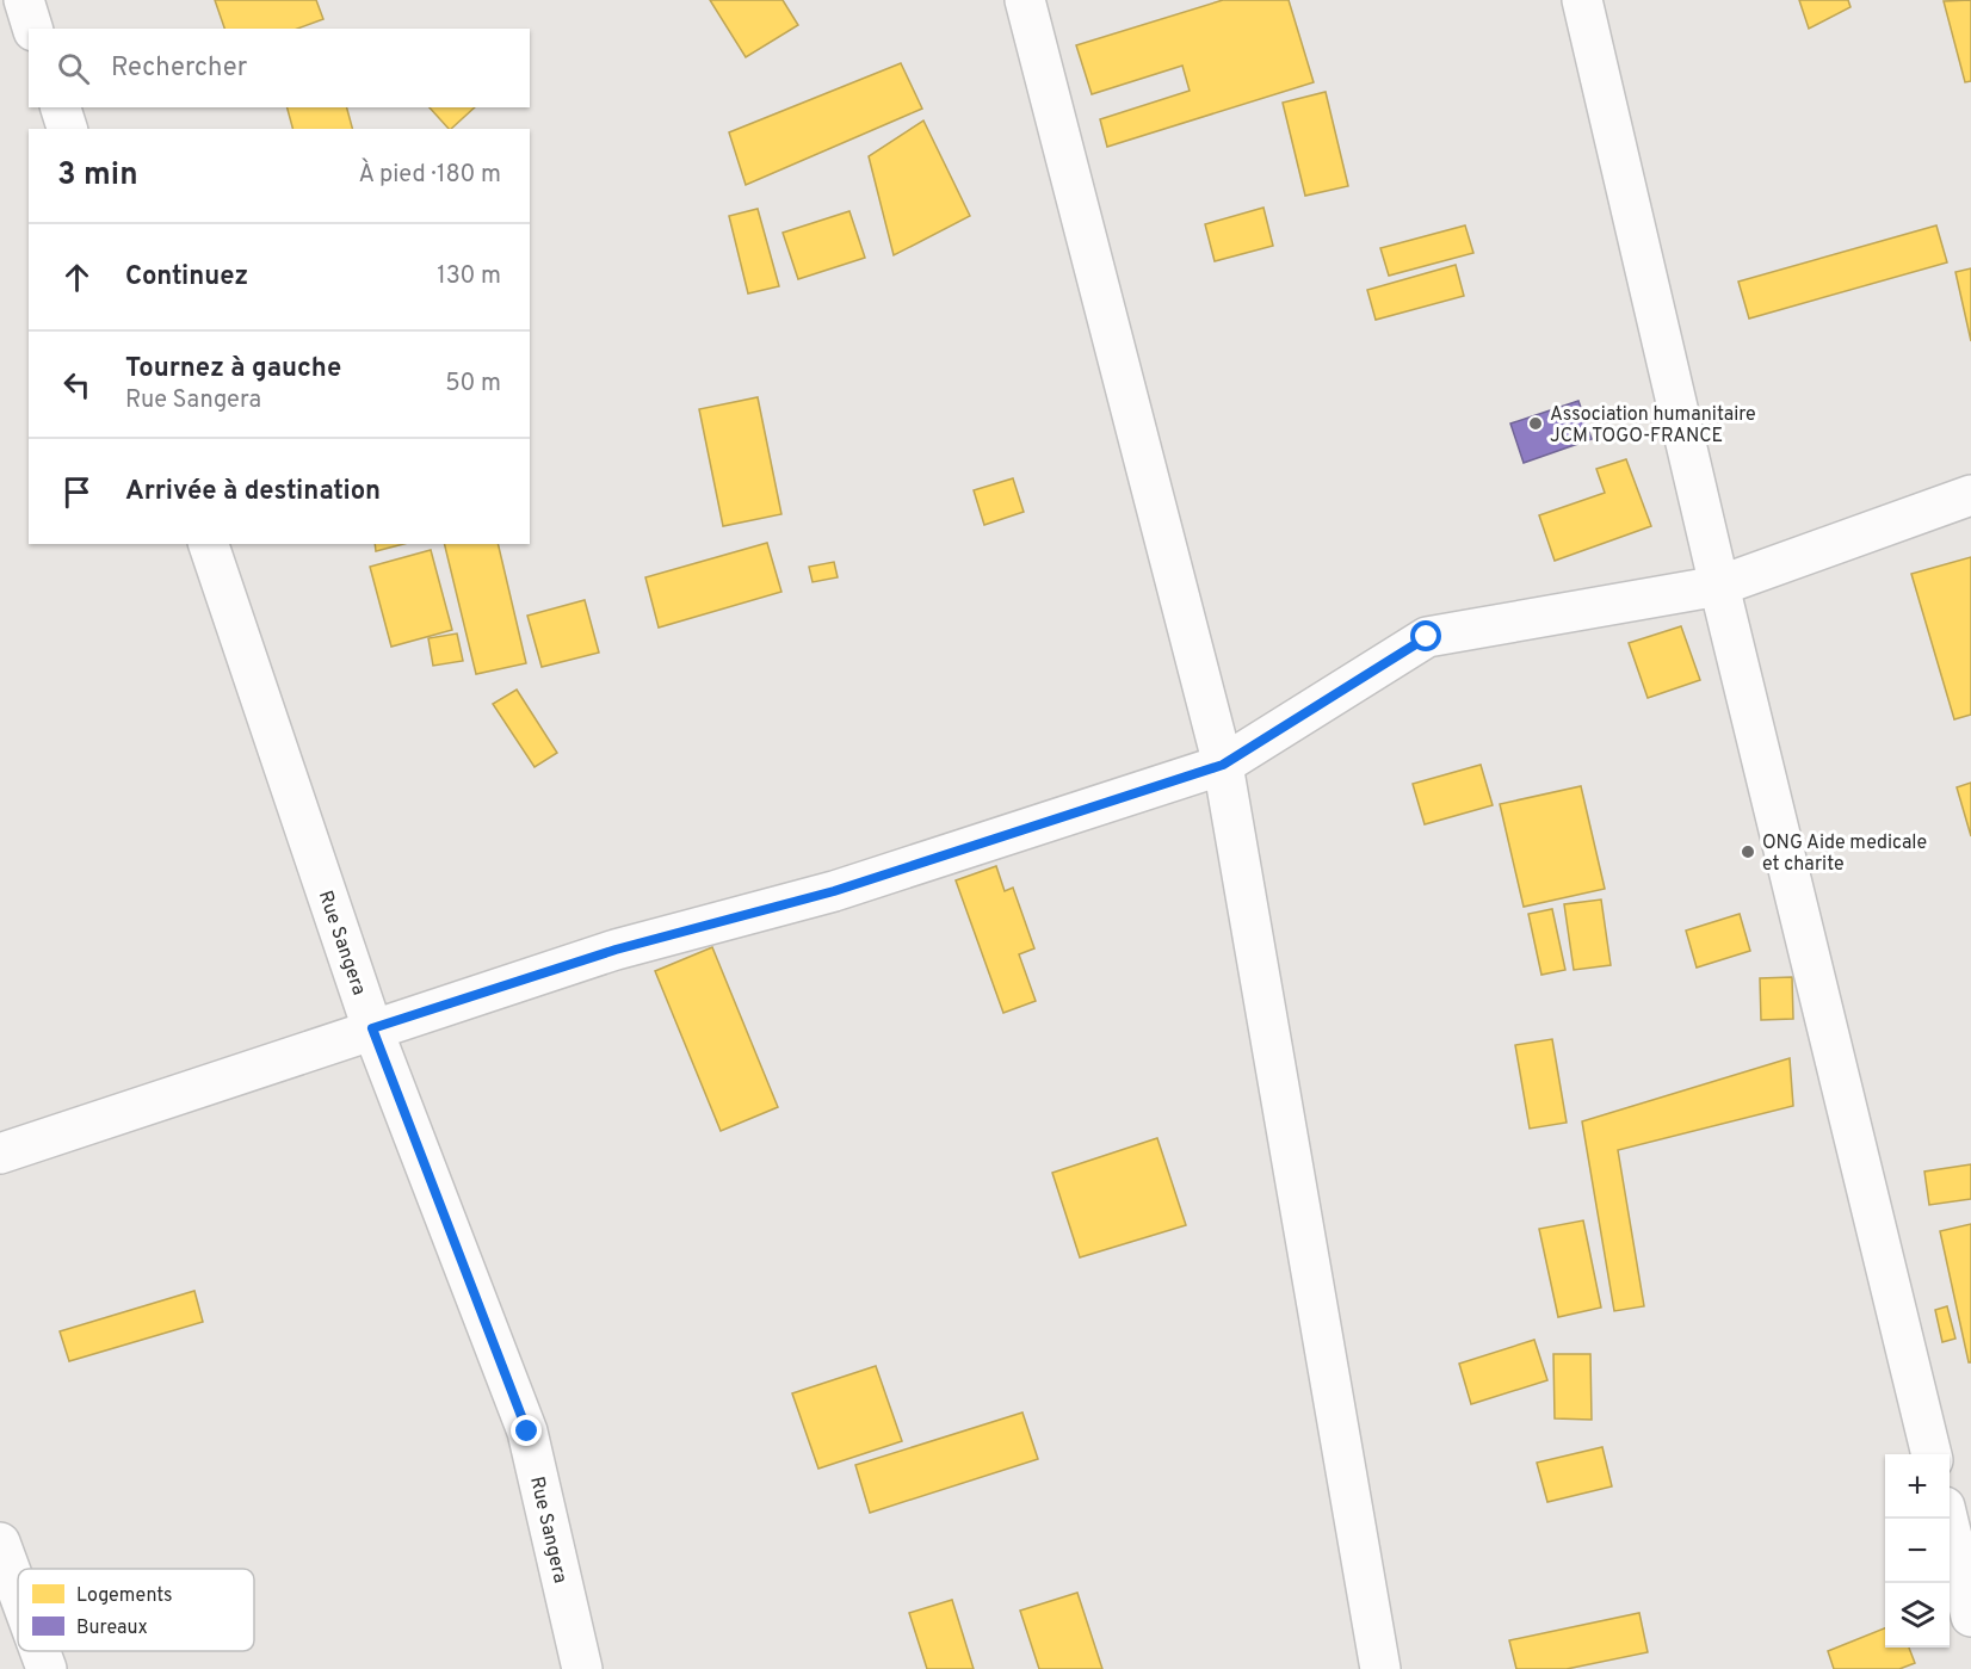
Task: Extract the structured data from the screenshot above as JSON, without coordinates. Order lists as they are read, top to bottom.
{
  "streets": {
    "street": ["Rue Sangera"]
  },
  "places": ["Association humanitaire JCM TOGO-FRANCE", "ONG Aide medicale et charite"],
  "legend": ["Logements", "Bureaux"],
  "page": {
    "search": "Rechercher",
    "heading": ["3 min", "À pied · 180 m"],
    "list": [
      ["Continuez", "130 m"],
      ["Tournez à gauche", "Rue Sangera", "50 m"],
      "Arrivée à destination"
    ],
    "map_buttons": ["+", "−"]
  }
}
